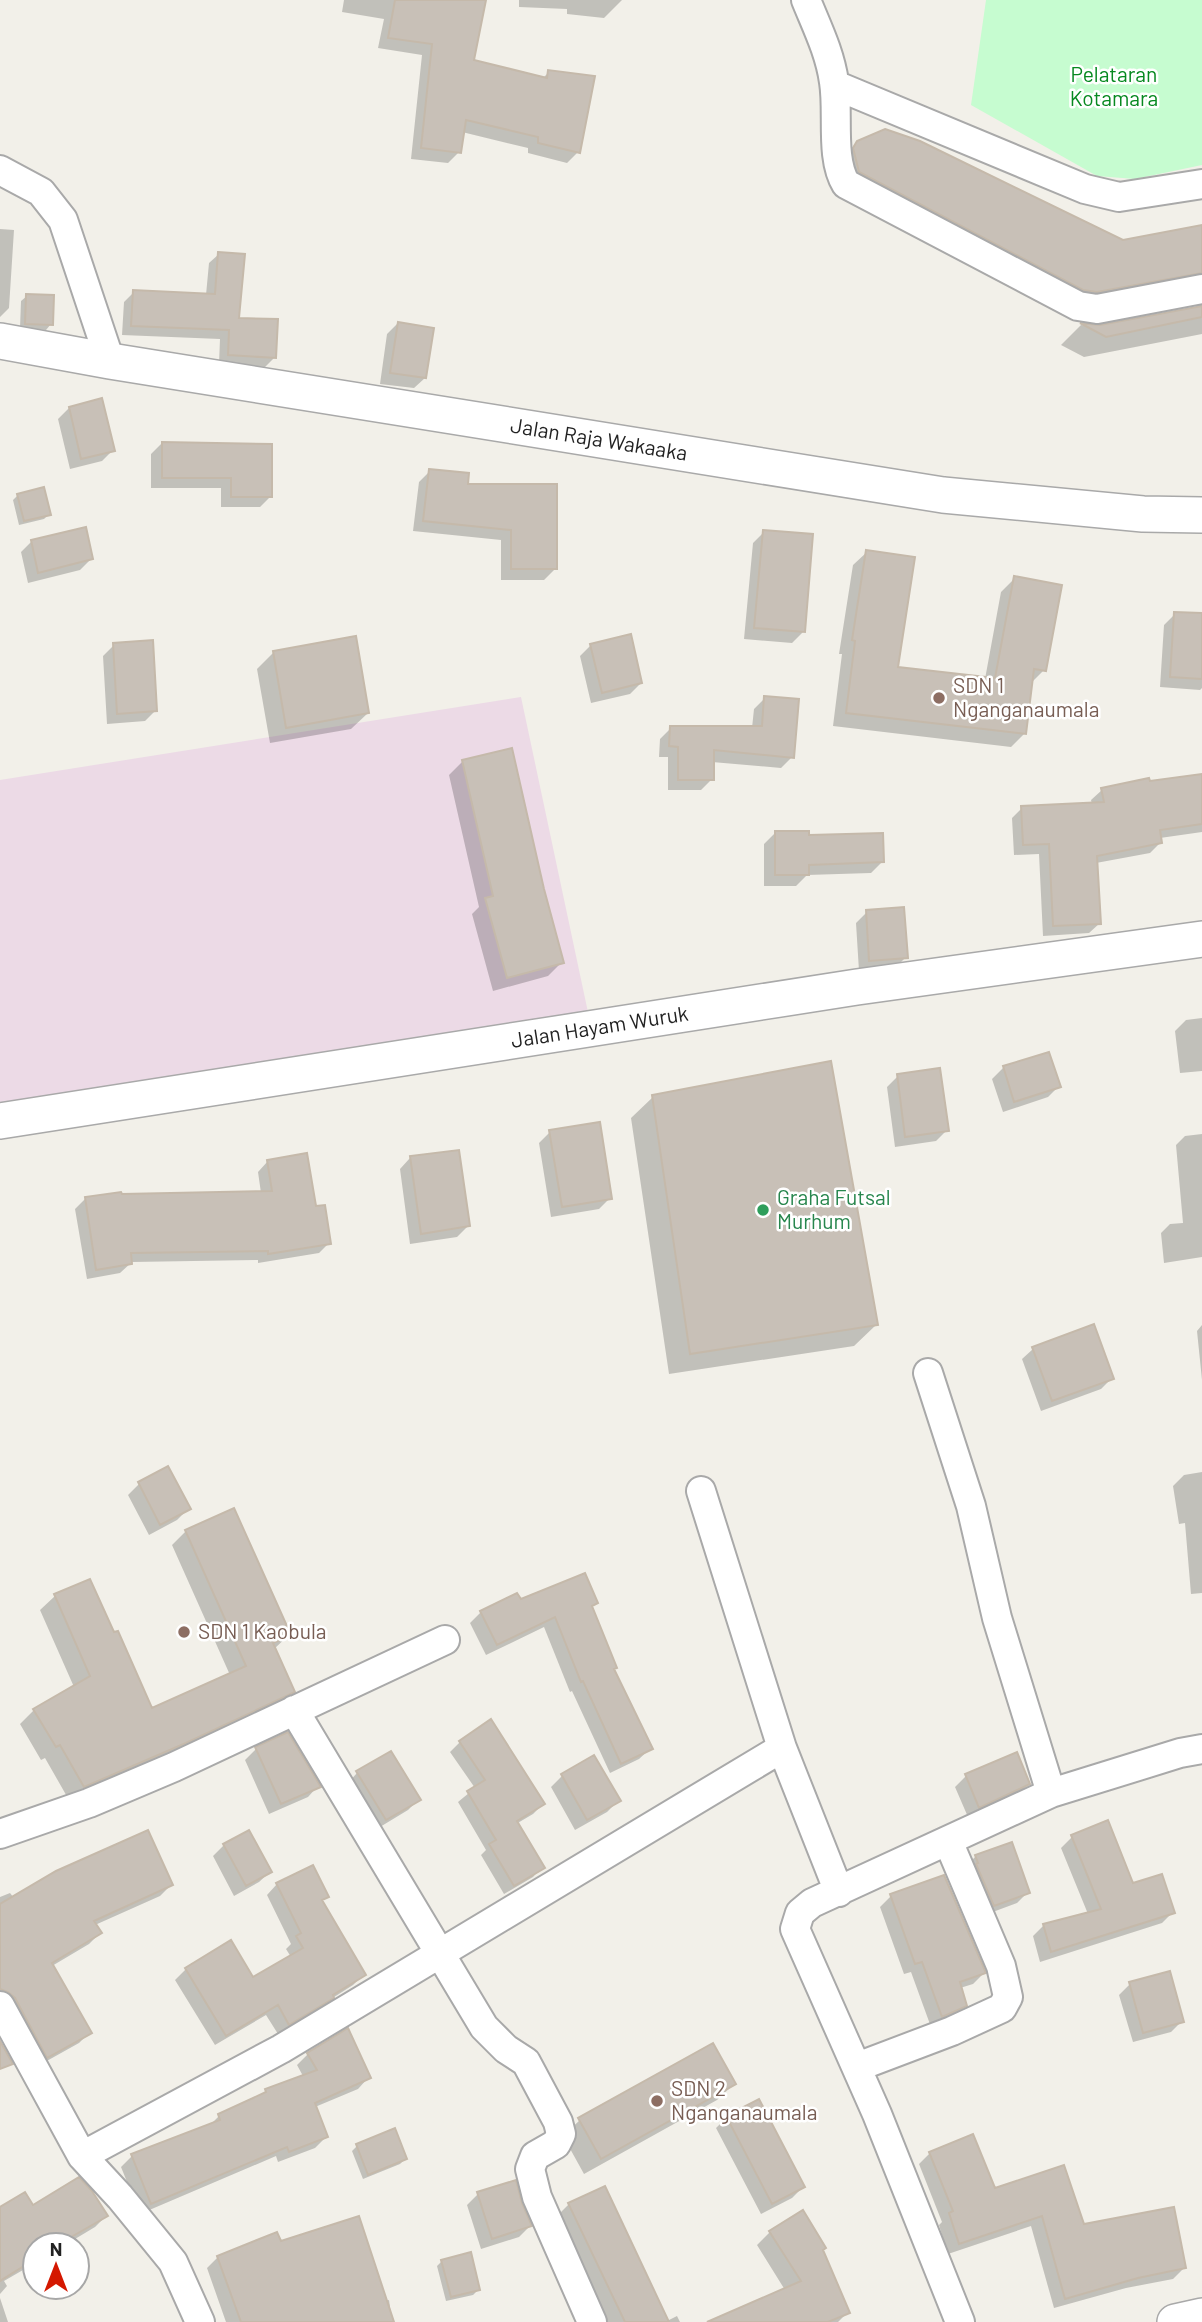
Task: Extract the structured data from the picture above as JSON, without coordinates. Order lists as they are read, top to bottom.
{
  "streets": {
    "street": ["Jalan Raja Wakaaka", "Jalan Hayam Wuruk"]
  },
  "parks": ["Pelataran Kotamara"],
  "places": [
    "SDN 1 Nganganaumala",
    "Graha Futsal Murhum",
    "SDN 1 Kaobula",
    "SDN 2 Nganganaumala"
  ],
  "north": "top"
}
